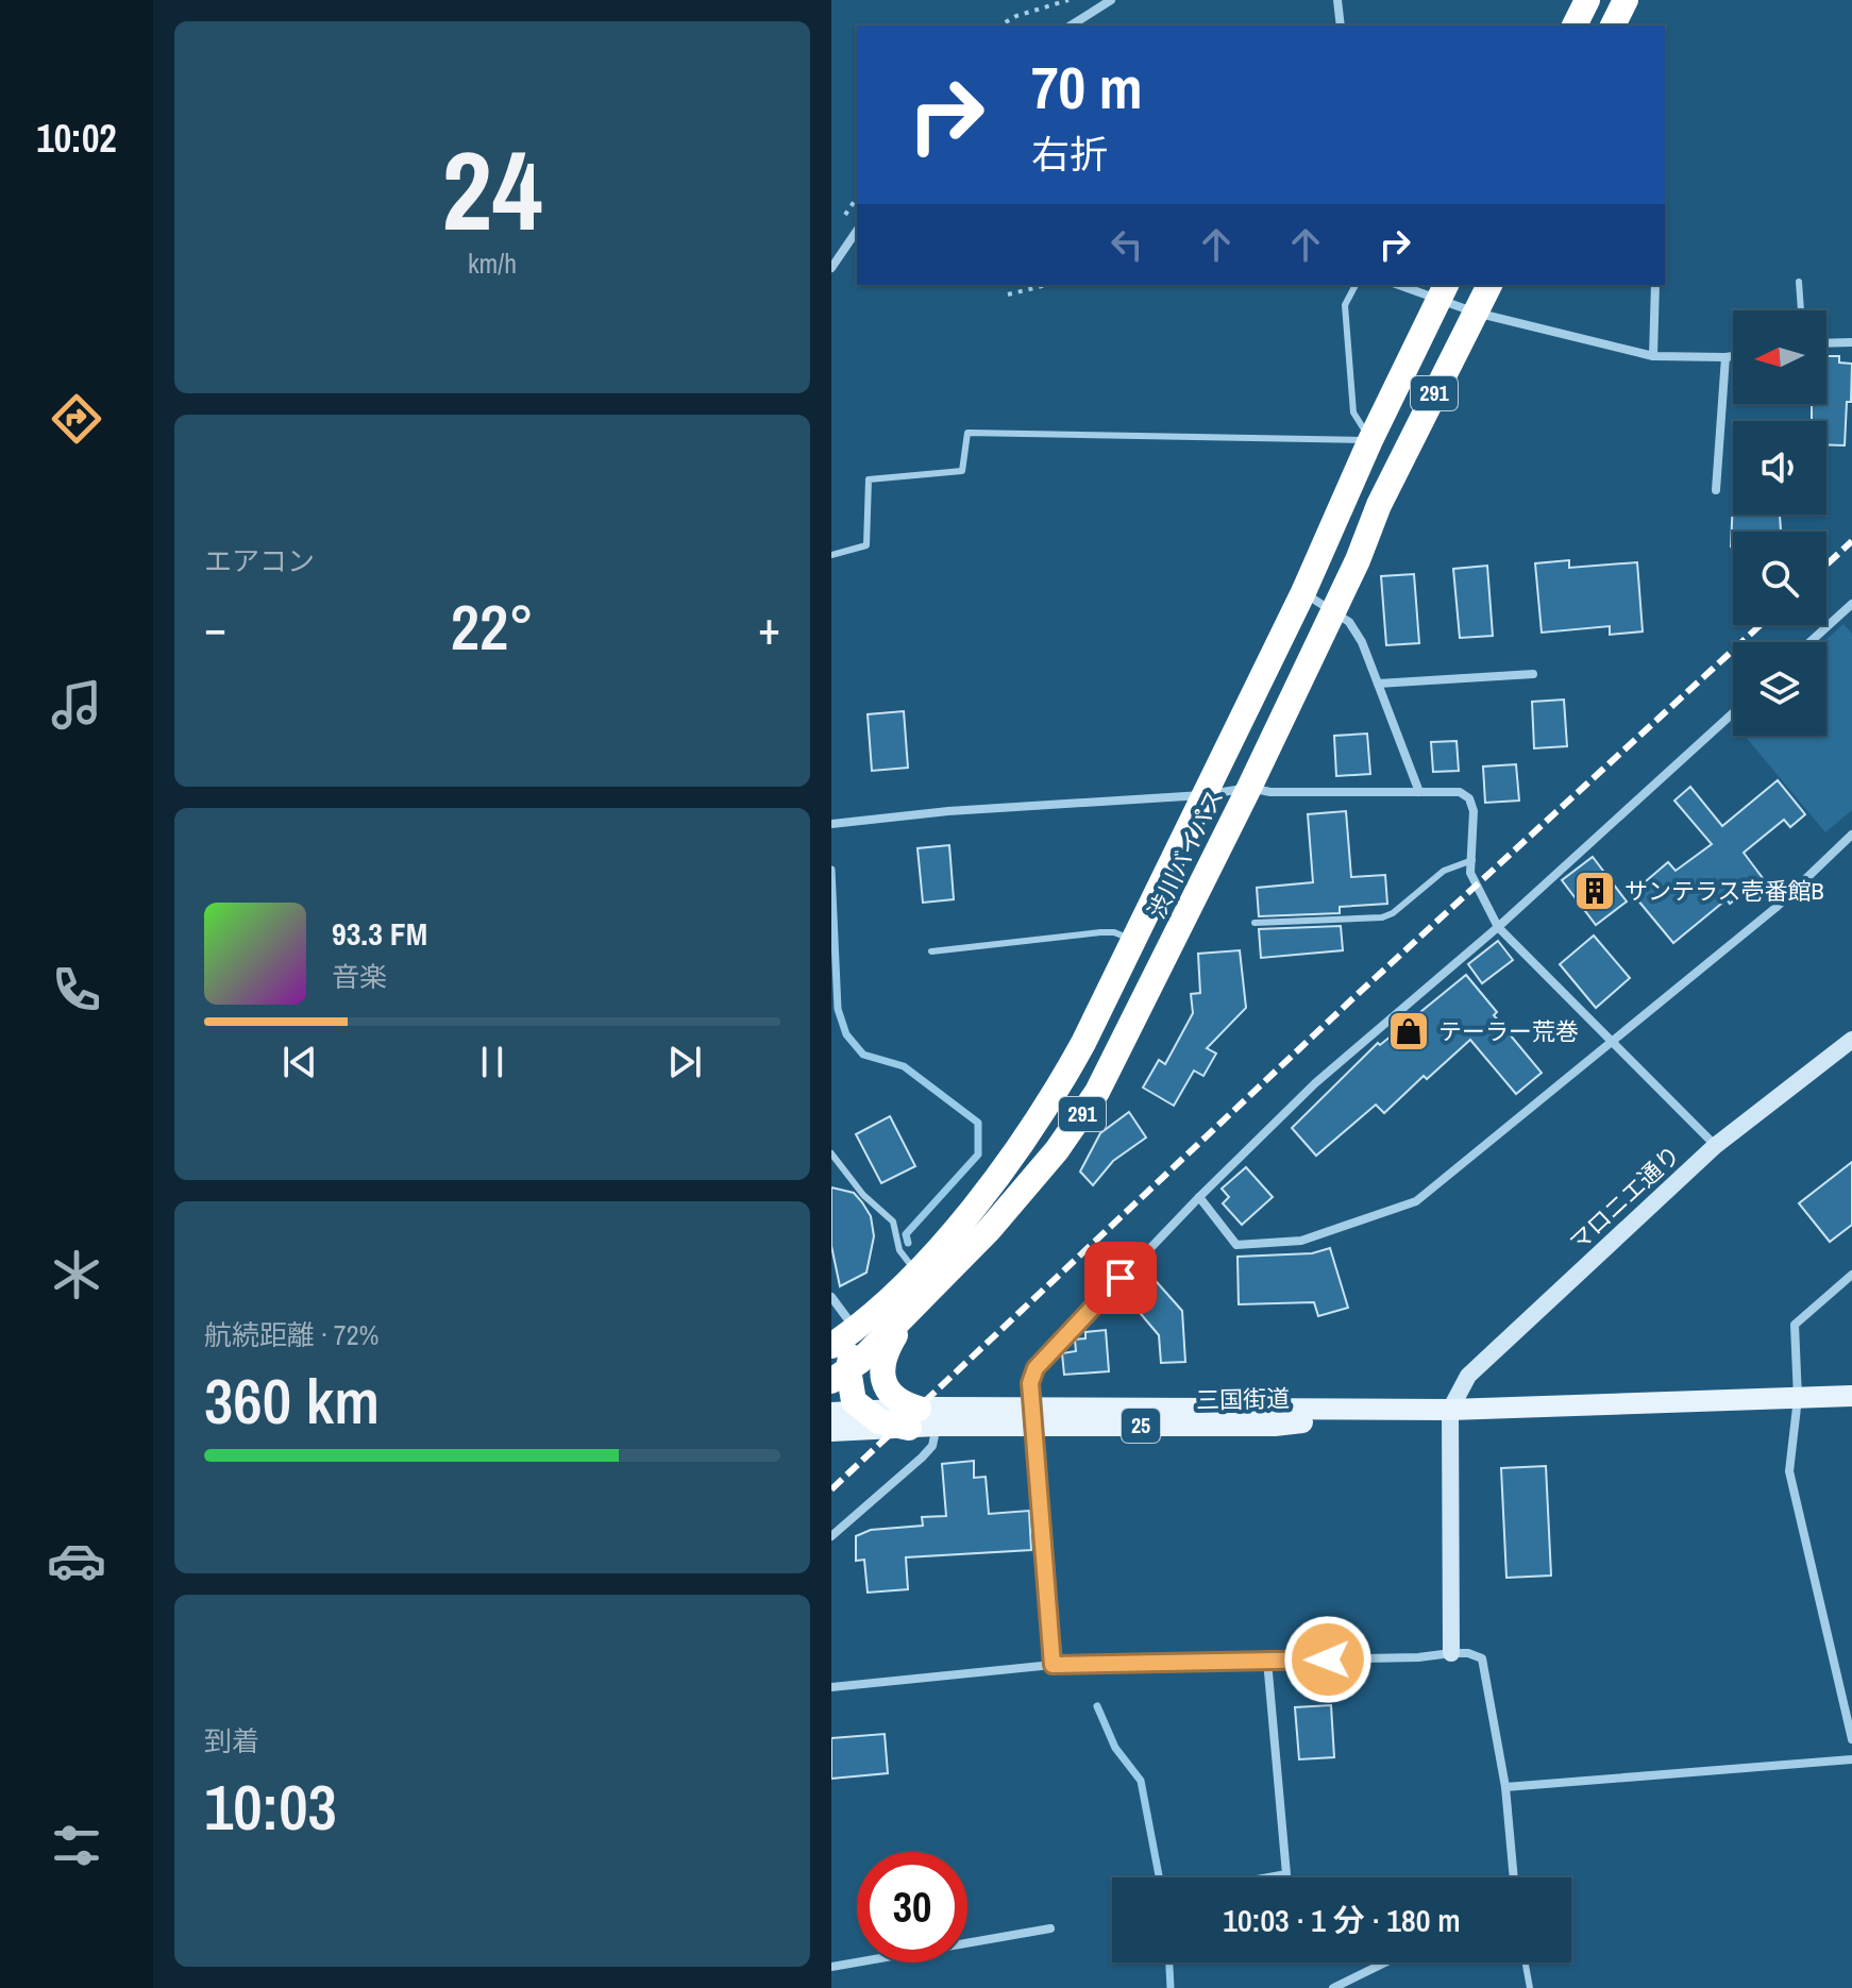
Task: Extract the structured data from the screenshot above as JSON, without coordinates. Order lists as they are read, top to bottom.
{
  "streets": {
    "highway": ["291", "渋川バイパス"],
    "main road": ["三国街道", "25"],
    "street": ["マロニエ通り"]
  },
  "crossings": [
    ["マロニエ通り", "三国街道"]
  ],
  "places": {
    "building": ["サンテラス壱番館B"],
    "shop": ["テーラー荒巻"]
  },
  "north": "left",
  "page": {
    "tabs": "10:02",
    "tile": [
      ["24", "km/h"],
      "エアコン",
      ["航続距離 · 72%", "360 km"],
      ["到着", "10:03"]
    ],
    "turn": ["70 m", "右折"],
    "heat": ["−", "22°", "+"],
    "song": ["93.3 FM", "音楽"],
    "limit": "30",
    "trip": "10:03 · 1 分 · 180 m"
  }
}
